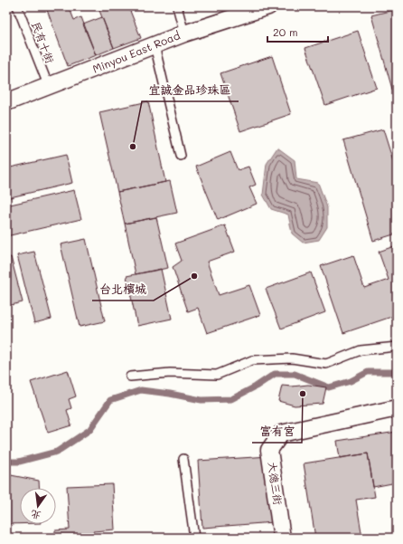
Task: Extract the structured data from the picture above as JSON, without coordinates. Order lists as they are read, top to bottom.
{
  "streets": {
    "street": ["Minyou East Road", "大德三街"],
    "lane": ["民有十街"]
  },
  "crossings": [
    ["民有十街", "Minyou East Road"]
  ],
  "places": ["宜誠金品珍珠區", "台北檳城", "富有宮"],
  "scale_bar": "20 m",
  "north": "bottom"
}
